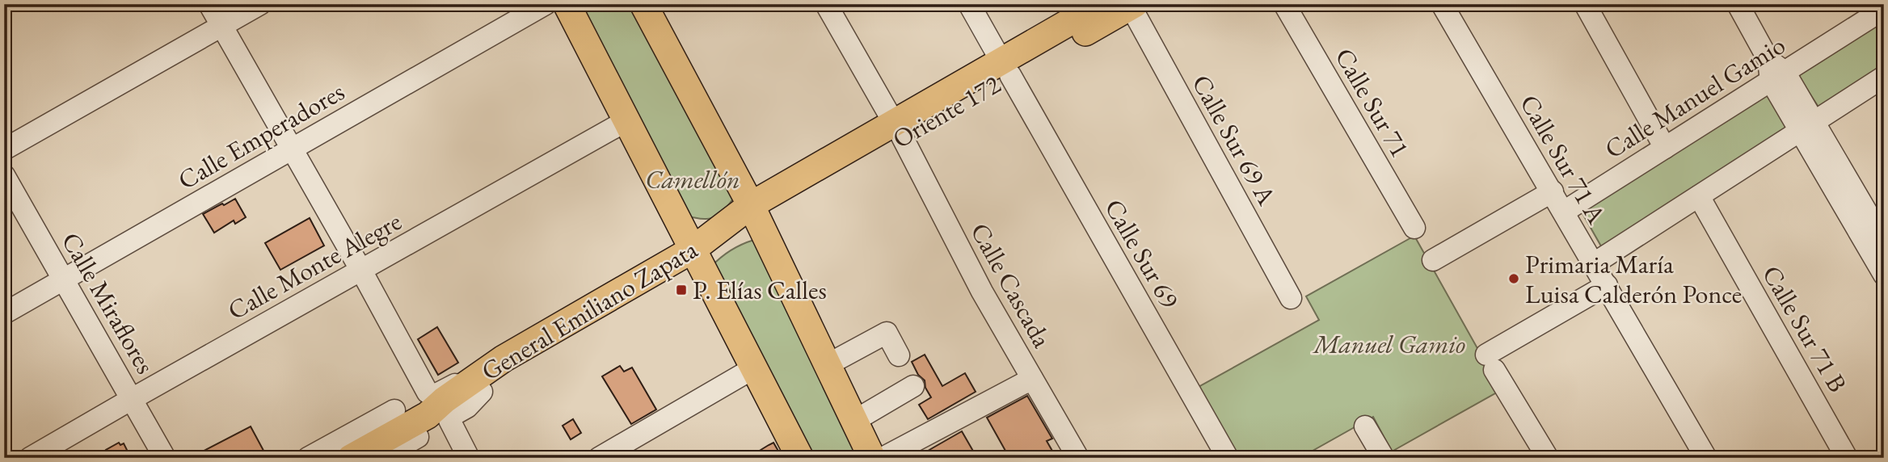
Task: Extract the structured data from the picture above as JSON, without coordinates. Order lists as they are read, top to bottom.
{
  "streets": {
    "main road": ["Oriente 172", "General Emiliano Zapata"],
    "street": [
      "Calle Manuel Gamio",
      "Calle Sur 71",
      "Calle Emperadores",
      "Calle Sur 69 A",
      "Calle Sur 71 A",
      "Calle Sur 69",
      "Calle Monte Alegre",
      "Calle Cascada",
      "Calle Miraflores",
      "Calle Sur 71 B"
    ]
  },
  "crossings": [
    ["Calle Manuel Gamio", "Calle Sur 71 A"],
    ["Oriente 172", "Calle Sur 69 A"],
    ["Oriente 172", "Calle Sur 69"],
    ["Oriente 172", "Calle Cascada"],
    ["Oriente 172", "General Emiliano Zapata"],
    ["Calle Emperadores", "Calle Miraflores"],
    ["Calle Monte Alegre", "Calle Miraflores"]
  ],
  "parks": ["Camellón", "Manuel Gamio"],
  "places": {
    "other": ["Primaria María Luisa Calderón Ponce"],
    "transit": ["P. Elías Calles"]
  }
}
